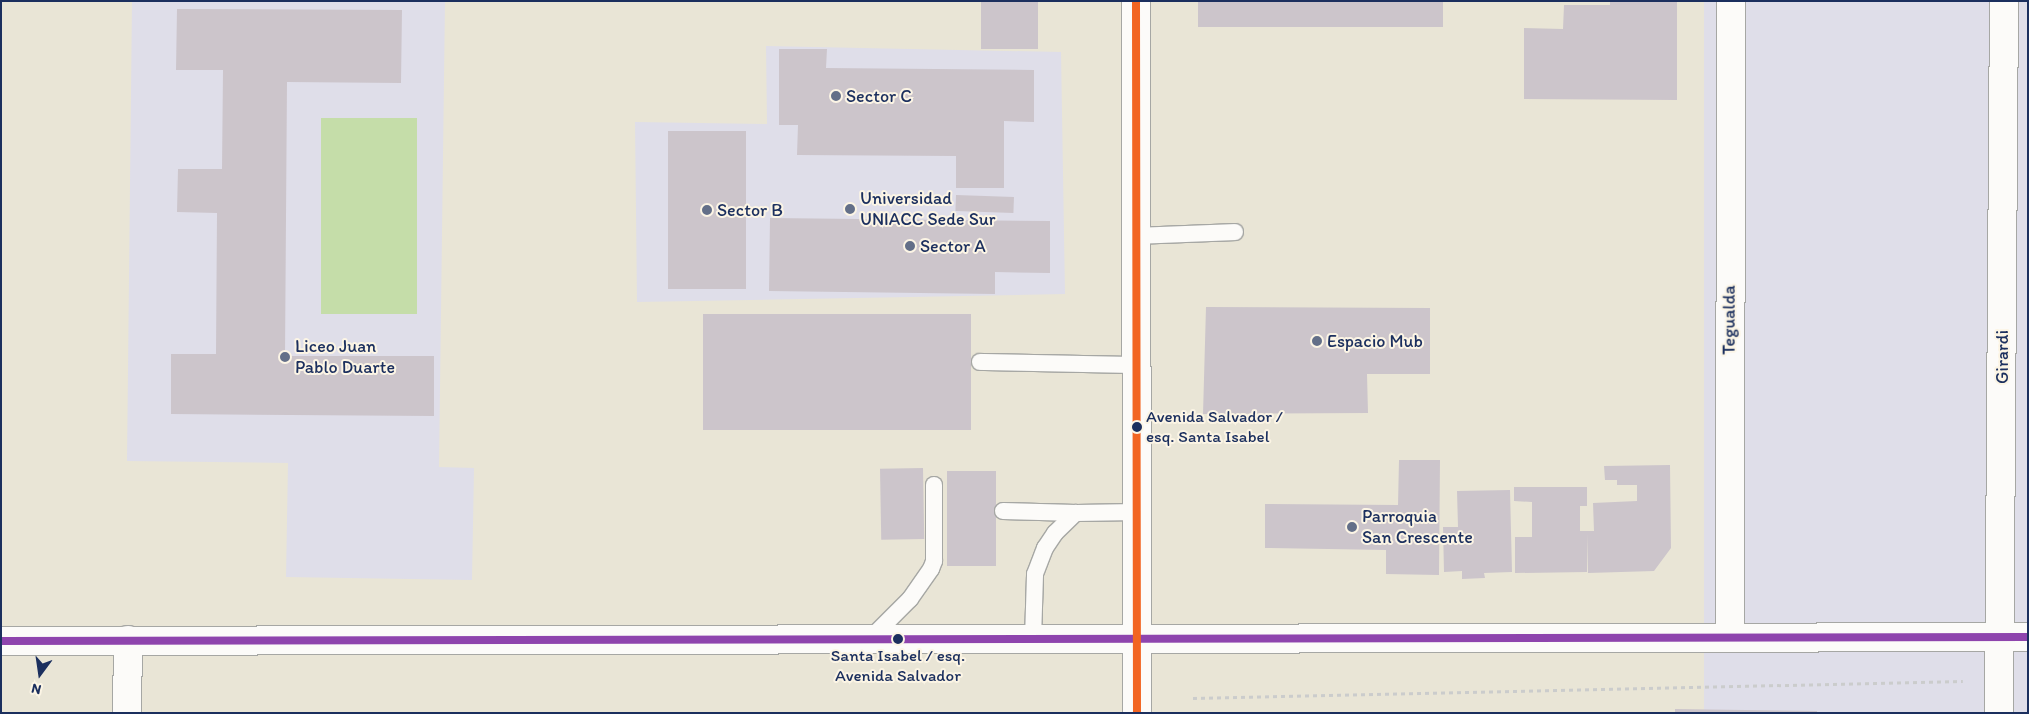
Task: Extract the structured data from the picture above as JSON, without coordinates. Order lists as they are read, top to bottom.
{
  "streets": {
    "main road": ["Tegualda", "Girardi"]
  },
  "places": [
    "Sector C",
    "Universidad UNIACC Sede Sur",
    "Sector B",
    "Sector A",
    "Espacio Mub",
    "Liceo Juan Pablo Duarte",
    "Avenida Salvador / esq. Santa Isabel",
    "Parroquia San Crescente",
    "Santa Isabel / esq. Avenida Salvador"
  ],
  "north": "bottom"
}
